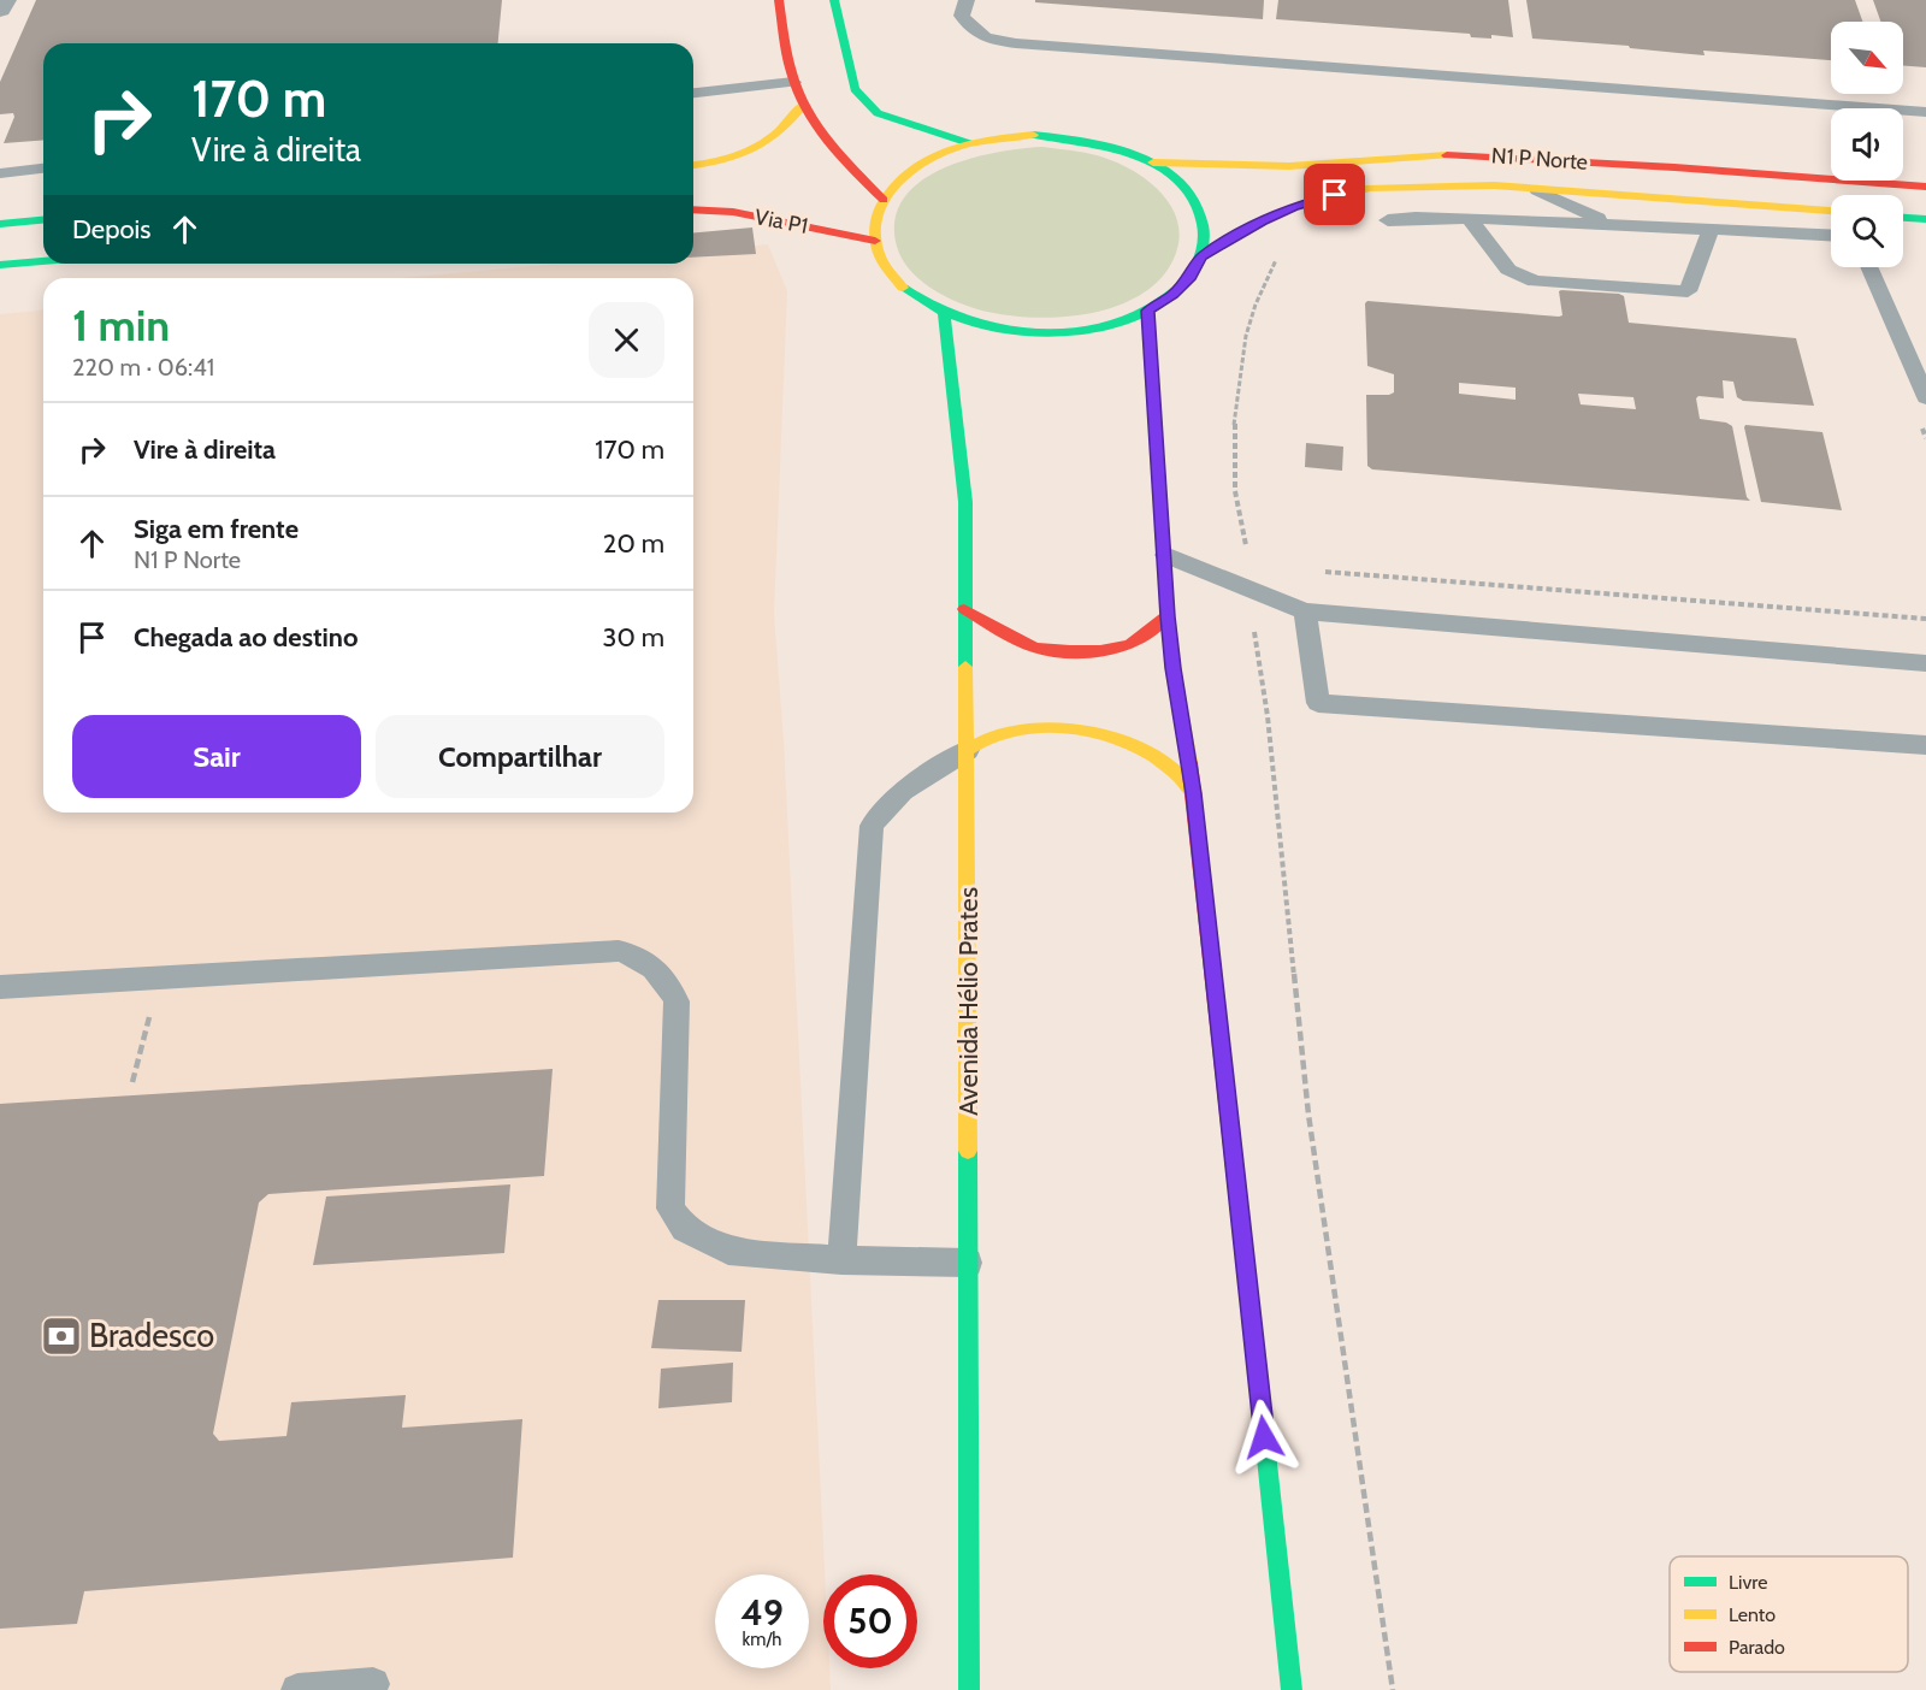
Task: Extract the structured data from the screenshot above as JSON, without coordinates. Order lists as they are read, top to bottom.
{
  "streets": {
    "main road": ["N1 P Norte", "Via P1", "Avenida Hélio Prates"]
  },
  "places": {
    "bank": ["Bradesco"]
  },
  "legend": ["Livre", "Lento", "Parado"],
  "north": "bottom right",
  "page": {
    "turn": ["170 m", "Vire à direita"],
    "then": "Depois",
    "heading": ["1 min", "220 m · 06:41"],
    "list": [
      {
        "name": "Vire à direita",
        "value": "170 m"
      },
      {
        "name": "Siga em frente",
        "note": "N1 P Norte",
        "value": "20 m"
      },
      {
        "name": "Chegada ao destino",
        "value": "30 m"
      }
    ],
    "buttons": ["Sair", "Compartilhar"],
    "speed": "49 km/h",
    "limit": "50"
  }
}
